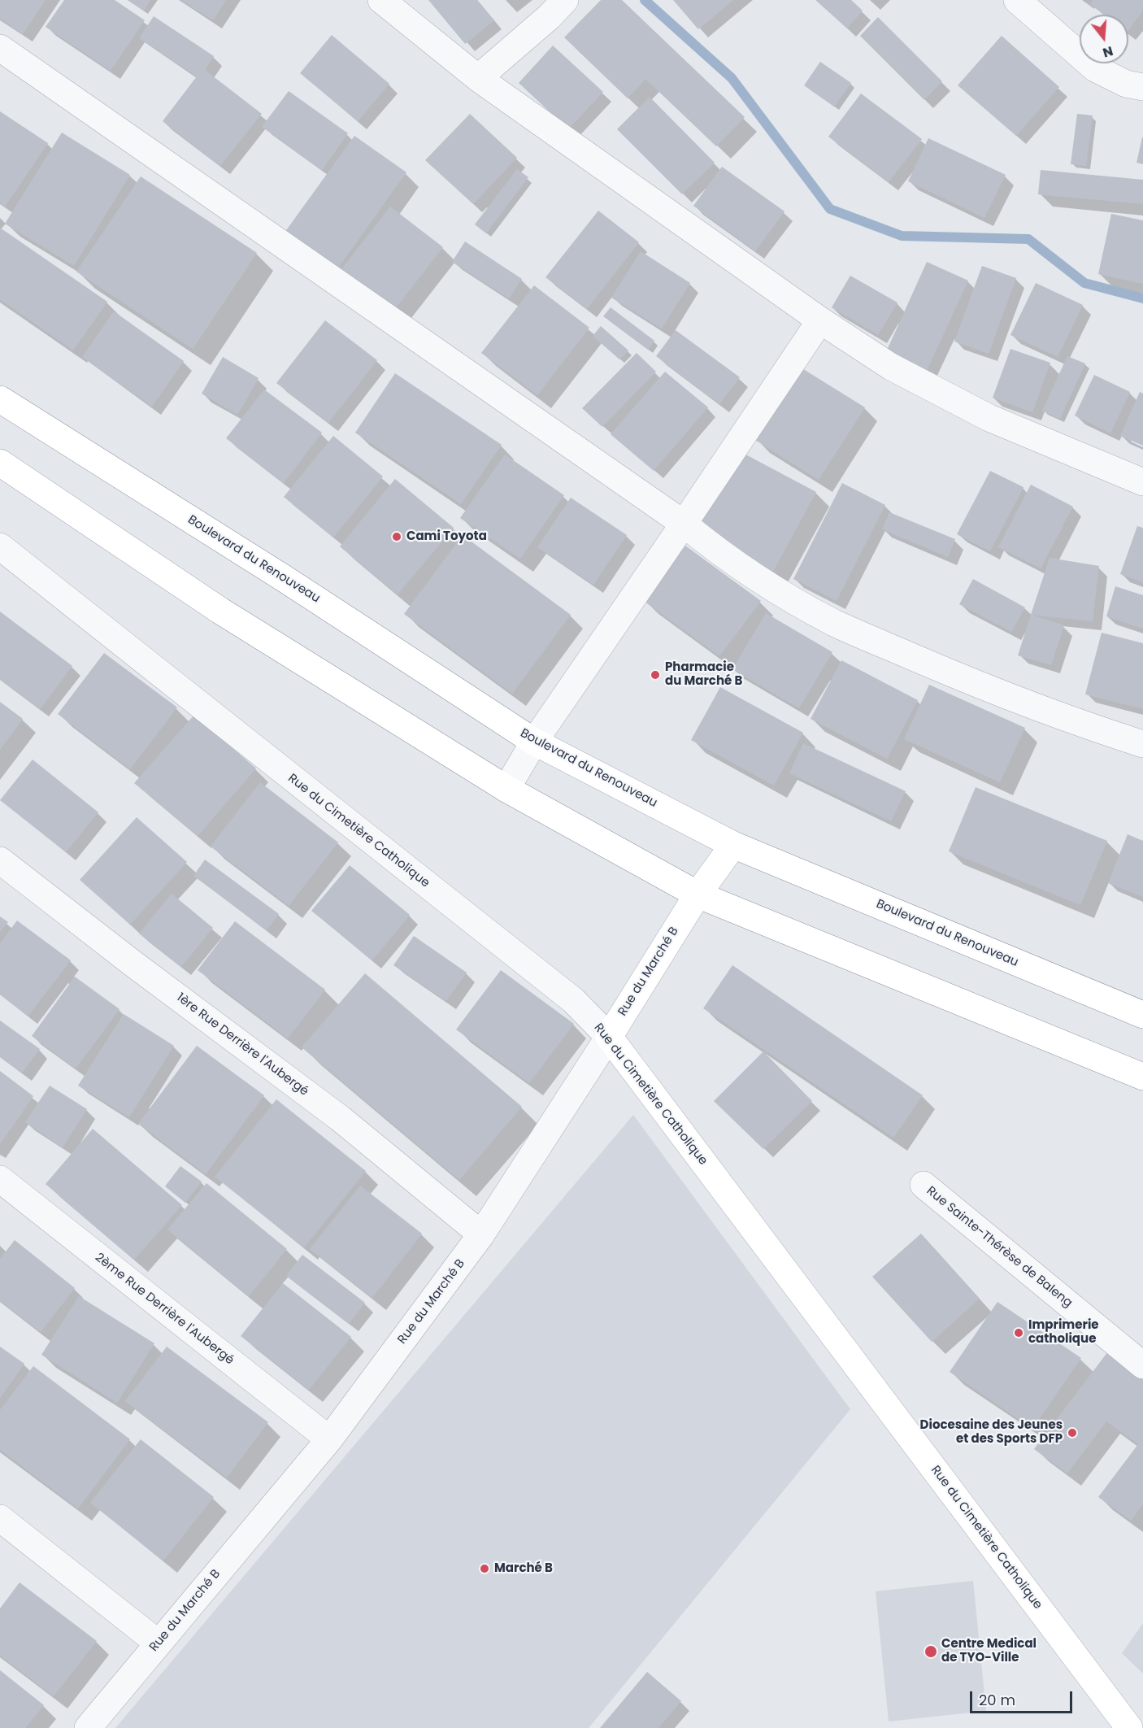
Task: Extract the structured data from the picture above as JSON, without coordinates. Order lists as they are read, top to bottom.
{
  "streets": {
    "main road": ["Boulevard du Renouveau", "Rue du Cimetière Catholique", "Rue du Marché B"],
    "street": ["1ère Rue Derrière l'Aubergé", "Rue Sainte-Thérèse de Baleng", "2ème Rue Derrière l'Aubergé"]
  },
  "crossings": [
    ["Boulevard du Renouveau", "Rue du Marché B"],
    ["Rue du Cimetière Catholique", "Rue du Marché B"],
    ["Rue du Marché B", "1ère Rue Derrière l'Aubergé"],
    ["Rue du Marché B", "2ème Rue Derrière l'Aubergé"]
  ],
  "places": [
    "Cami Toyota",
    "Pharmacie du Marché B",
    "Imprimerie catholique",
    "Diocesaine des Jeunes et des Sports DFP",
    "Marché B",
    "Centre Medical de TYO-Ville"
  ],
  "scale_bar": "20 m",
  "north": "bottom"
}
